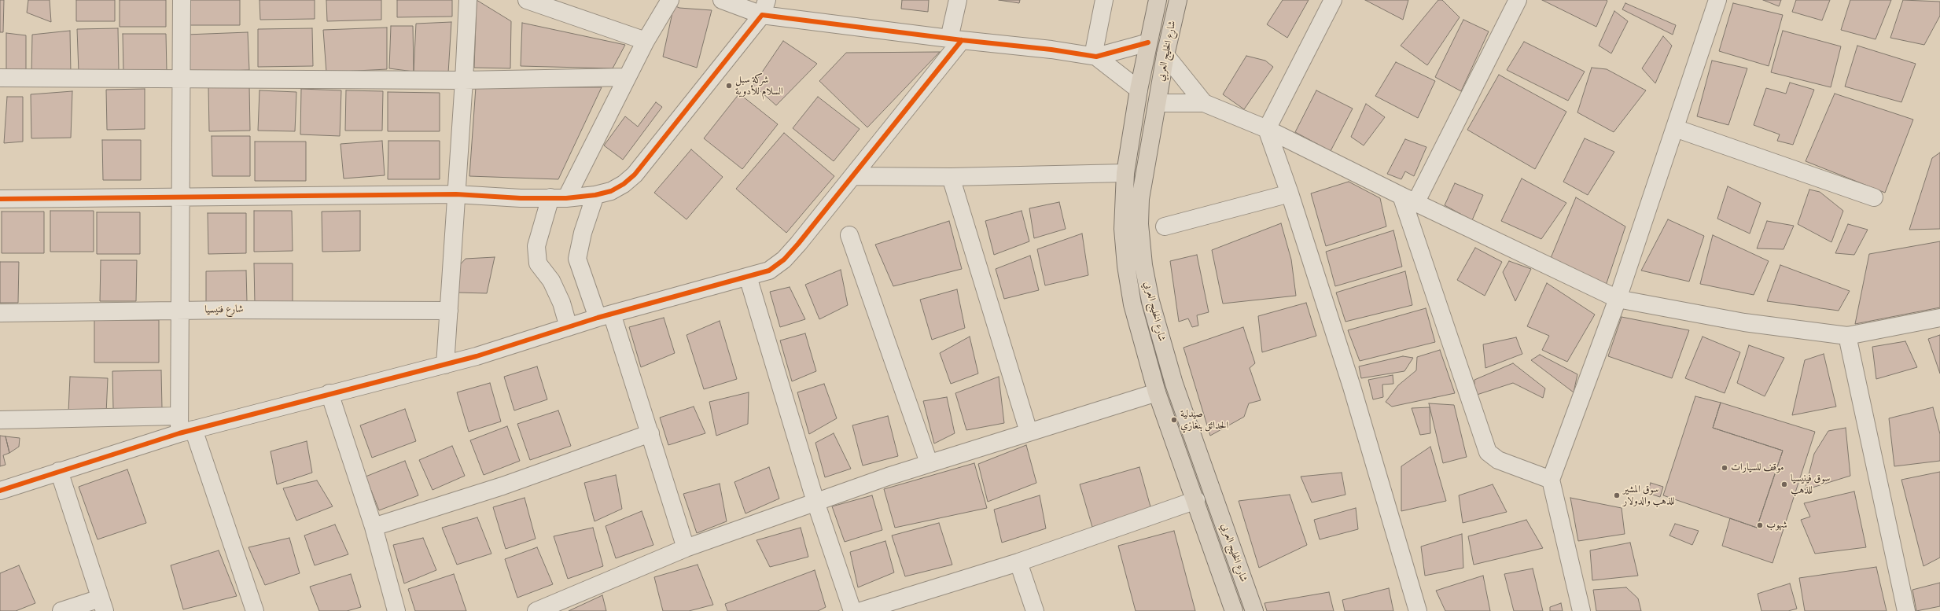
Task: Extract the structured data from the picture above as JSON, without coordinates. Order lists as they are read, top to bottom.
{
  "streets": {
    "main road": ["شارع الخليج العربي"],
    "street": ["شارع فنيسيا"]
  },
  "places": [
    "شركة سبل السلام للأدوية",
    "صيدلية الحدائق بنغازي",
    "موقف للسيارات",
    "سوق فينيسيا للذهب",
    "سوق المشير للذهب والدولار",
    "شهوب"
  ]
}
